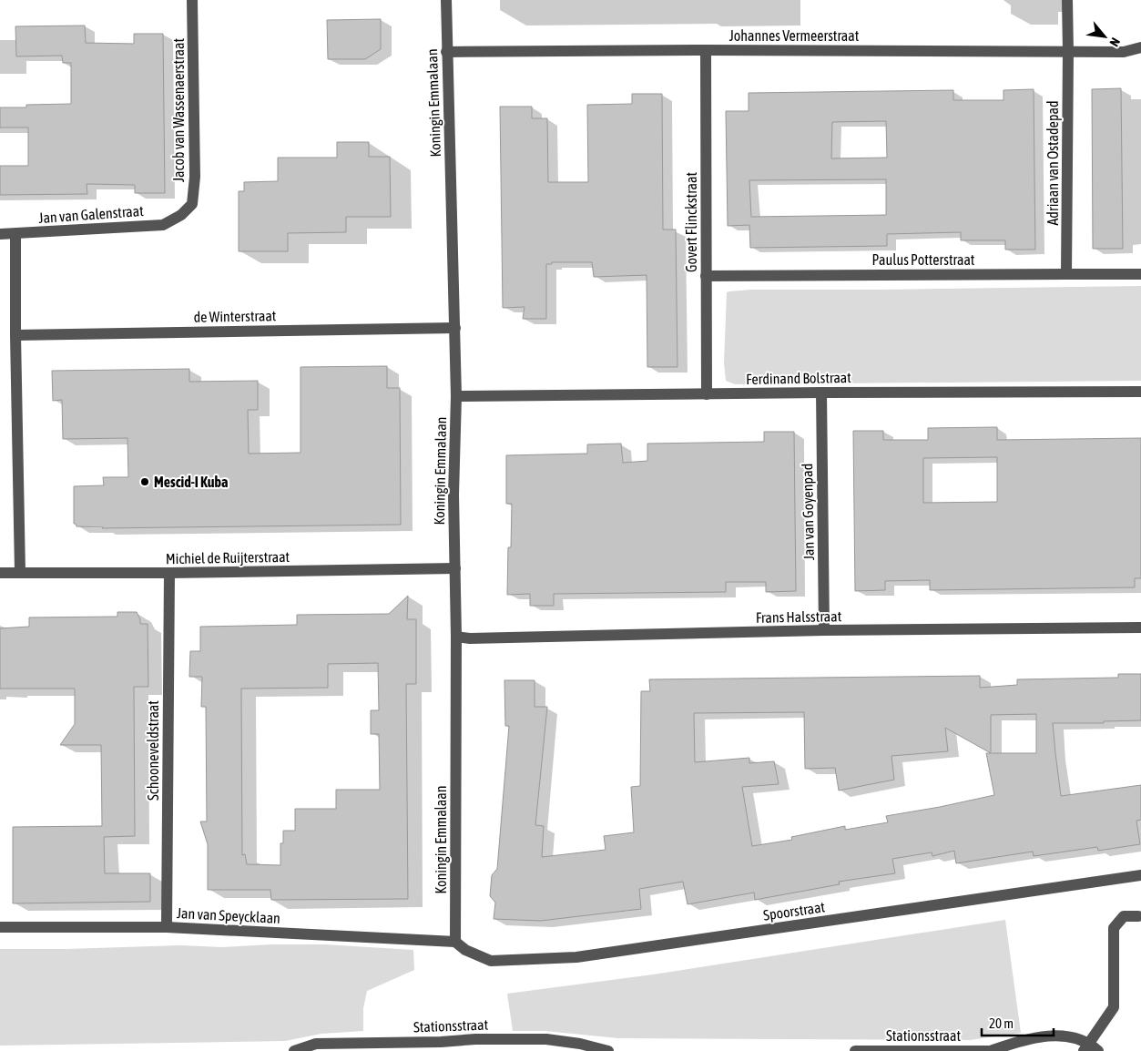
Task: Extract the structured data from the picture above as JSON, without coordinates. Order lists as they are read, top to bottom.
{
  "streets": {
    "street": [
      "Johannes Vermeerstraat",
      "Koningin Emmalaan",
      "Jacob van Wassenaerstraat",
      "Adriaan van Ostadepad",
      "Jan van Galenstraat",
      "Govert Flinckstraat",
      "Paulus Potterstraat",
      "de Winterstraat",
      "Ferdinand Bolstraat",
      "Jan van Goyenpad",
      "Michiel de Ruijterstraat",
      "Frans Halsstraat",
      "Schooneveldstraat",
      "Spoorstraat",
      "Jan van Speycklaan",
      "Stationsstraat"
    ]
  },
  "crossings": [
    ["Johannes Vermeerstraat", "Koningin Emmalaan"],
    ["Johannes Vermeerstraat", "Adriaan van Ostadepad"],
    ["Johannes Vermeerstraat", "Govert Flinckstraat"],
    ["Koningin Emmalaan", "de Winterstraat"],
    ["Koningin Emmalaan", "Ferdinand Bolstraat"],
    ["Koningin Emmalaan", "Michiel de Ruijterstraat"],
    ["Koningin Emmalaan", "Frans Halsstraat"],
    ["Koningin Emmalaan", "Spoorstraat"],
    ["Koningin Emmalaan", "Jan van Speycklaan"],
    ["Jacob van Wassenaerstraat", "Jan van Galenstraat"],
    ["Adriaan van Ostadepad", "Paulus Potterstraat"],
    ["Govert Flinckstraat", "Paulus Potterstraat"],
    ["Govert Flinckstraat", "Ferdinand Bolstraat"],
    ["Ferdinand Bolstraat", "Jan van Goyenpad"],
    ["Jan van Goyenpad", "Frans Halsstraat"],
    ["Michiel de Ruijterstraat", "Schooneveldstraat"],
    ["Schooneveldstraat", "Jan van Speycklaan"],
    ["Spoorstraat", "Jan van Speycklaan"]
  ],
  "places": ["Mescid-I Kuba"],
  "scale_bar": "20 m",
  "north": "bottom right"
}
